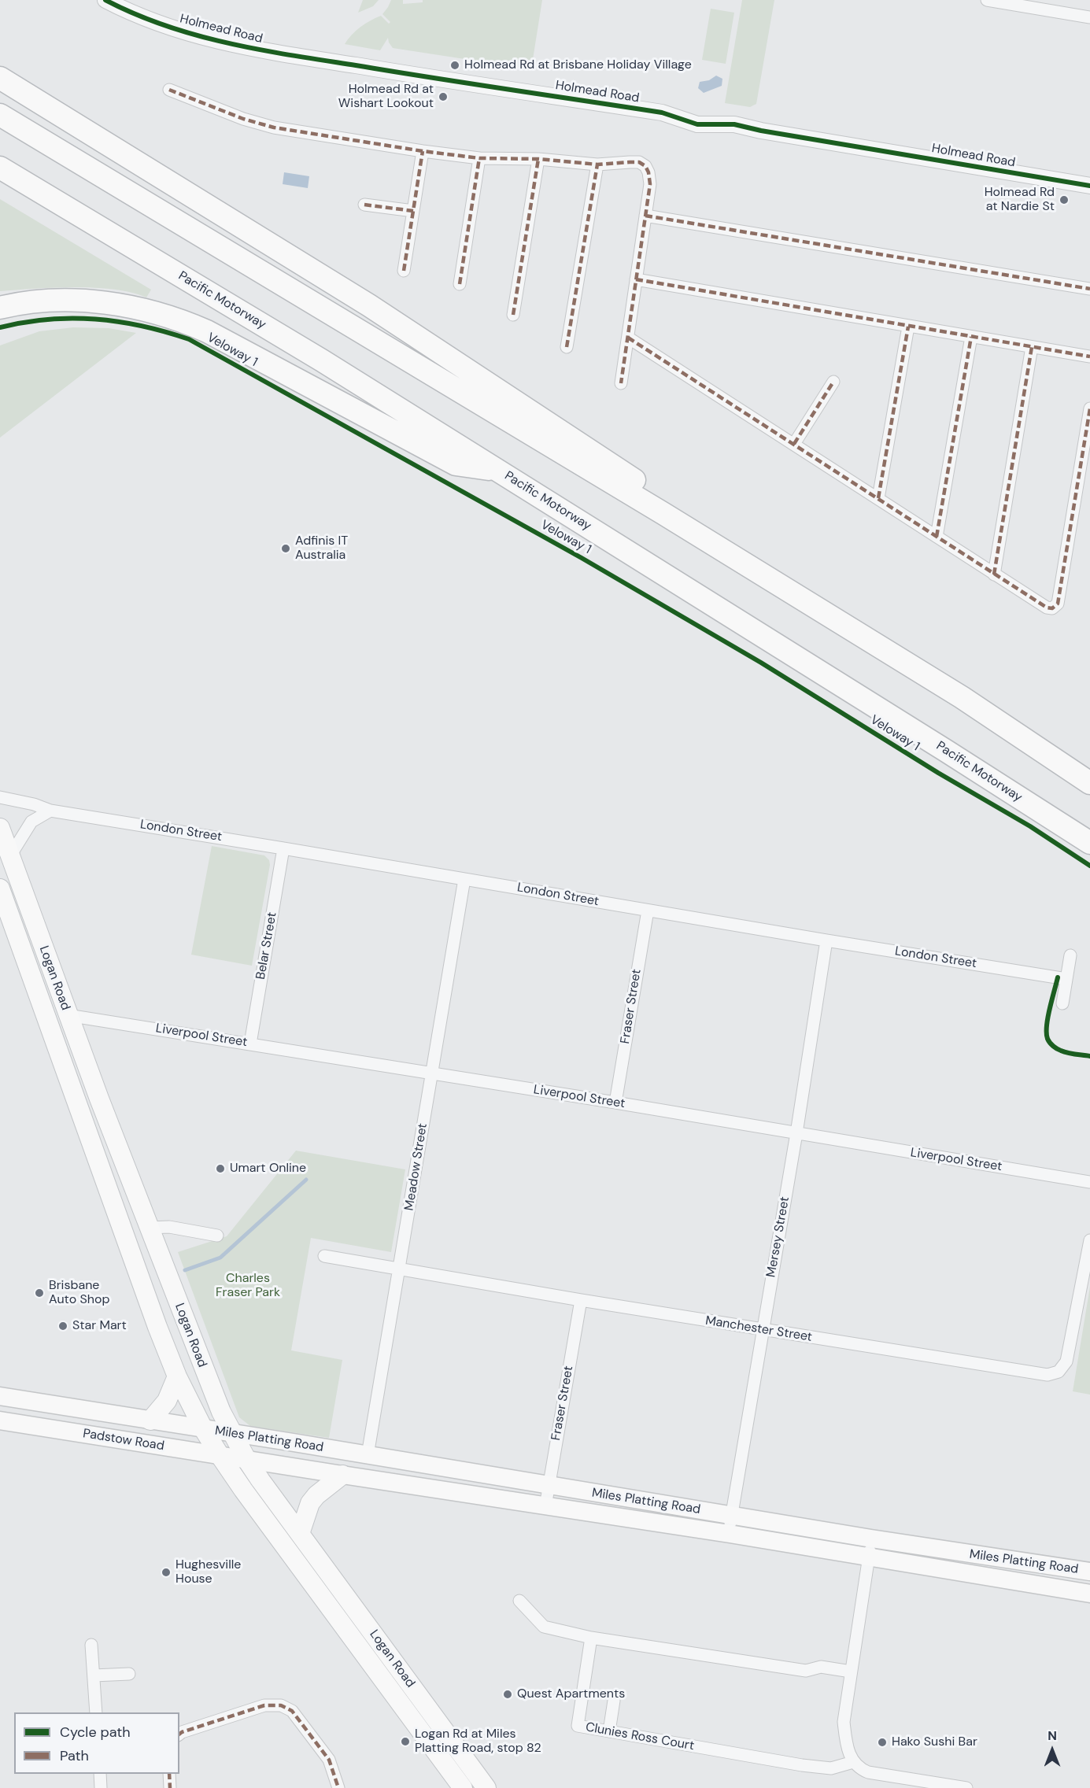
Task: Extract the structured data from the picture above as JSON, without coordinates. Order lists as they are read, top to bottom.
{
  "streets": {
    "highway": ["Pacific Motorway"],
    "main road": ["Logan Road", "Miles Platting Road", "Padstow Road"],
    "street": [
      "Holmead Road",
      "London Street",
      "Belar Street",
      "Fraser Street",
      "Liverpool Street",
      "Meadow Street",
      "Mersey Street",
      "Manchester Street",
      "Clunies Ross Court"
    ],
    "cycle path": ["Veloway 1"]
  },
  "crossings": [
    ["London Street", "Belar Street"],
    ["London Street", "Fraser Street"],
    ["London Street", "Meadow Street"],
    ["London Street", "Mersey Street"],
    ["Belar Street", "Liverpool Street"],
    ["Logan Road", "Liverpool Street"],
    ["Logan Road", "Miles Platting Road"],
    ["Logan Road", "Padstow Road"],
    ["Fraser Street", "Liverpool Street"],
    ["Fraser Street", "Manchester Street"],
    ["Fraser Street", "Miles Platting Road"],
    ["Liverpool Street", "Meadow Street"],
    ["Liverpool Street", "Mersey Street"],
    ["Meadow Street", "Manchester Street"],
    ["Meadow Street", "Miles Platting Road"],
    ["Mersey Street", "Manchester Street"],
    ["Mersey Street", "Miles Platting Road"],
    ["Miles Platting Road", "Padstow Road"]
  ],
  "parks": ["Charles Fraser Park"],
  "places": [
    "Holmead Rd at Brisbane Holiday Village",
    "Holmead Rd at Wishart Lookout",
    "Holmead Rd at Nardie St",
    "Adfinis IT Australia",
    "Umart Online",
    "Brisbane Auto Shop",
    "Star Mart",
    "Hughesville House",
    "Quest Apartments",
    "Logan Rd at Miles Platting Road, stop 82",
    "Hako Sushi Bar"
  ],
  "legend": ["Cycle path", "Path"],
  "north": "top"
}
